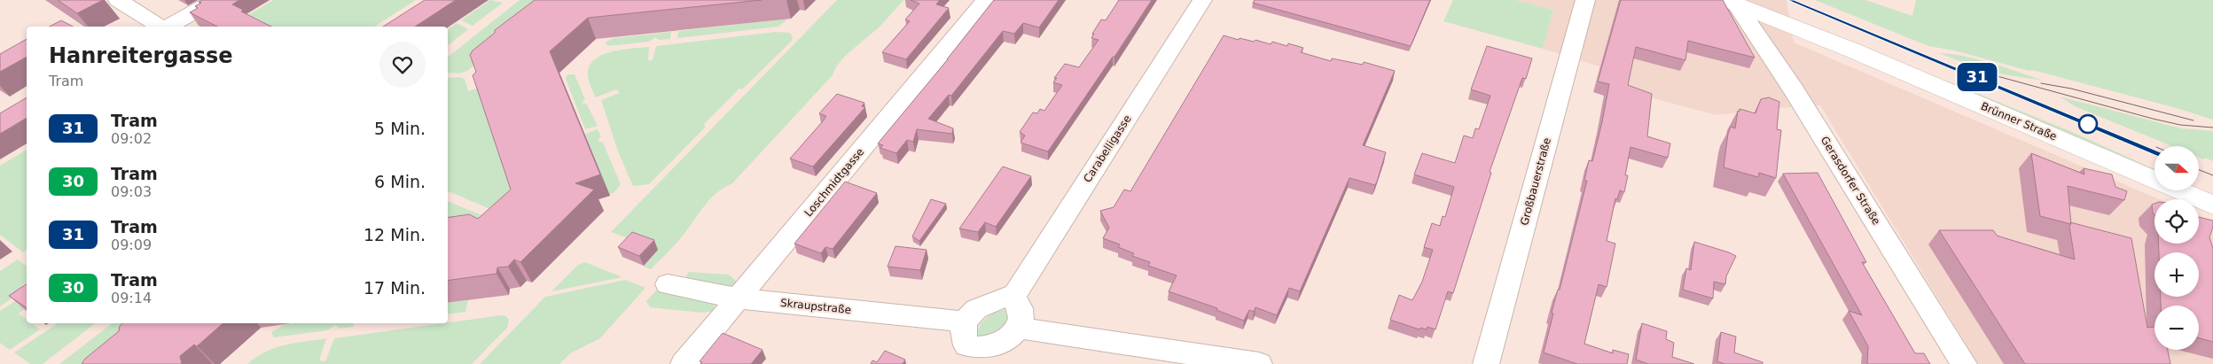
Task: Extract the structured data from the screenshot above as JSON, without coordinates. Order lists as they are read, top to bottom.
{
  "streets": {
    "main road": ["Brünner Straße"],
    "street": [
      "Carabelligasse",
      "Gerasdorfer Straße",
      "Großbauerstraße",
      "Loschmidtgasse",
      "Skraupstraße"
    ]
  },
  "crossings": [
    ["Brünner Straße", "Gerasdorfer Straße"],
    ["Loschmidtgasse", "Skraupstraße"]
  ],
  "lines": ["tram line 31"],
  "north": "right",
  "page": {
    "on_map": "31",
    "heading": ["Hanreitergasse", "Tram"],
    "list": [
      {
        "mark": "31",
        "name": "Tram",
        "note": "09:02",
        "value": "5 Min."
      },
      {
        "mark": "30",
        "name": "Tram",
        "note": "09:03",
        "value": "6 Min."
      },
      {
        "mark": "31",
        "name": "Tram",
        "note": "09:09",
        "value": "12 Min."
      },
      {
        "mark": "30",
        "name": "Tram",
        "note": "09:14",
        "value": "17 Min."
      }
    ],
    "map_buttons": ["+", "−"]
  }
}
